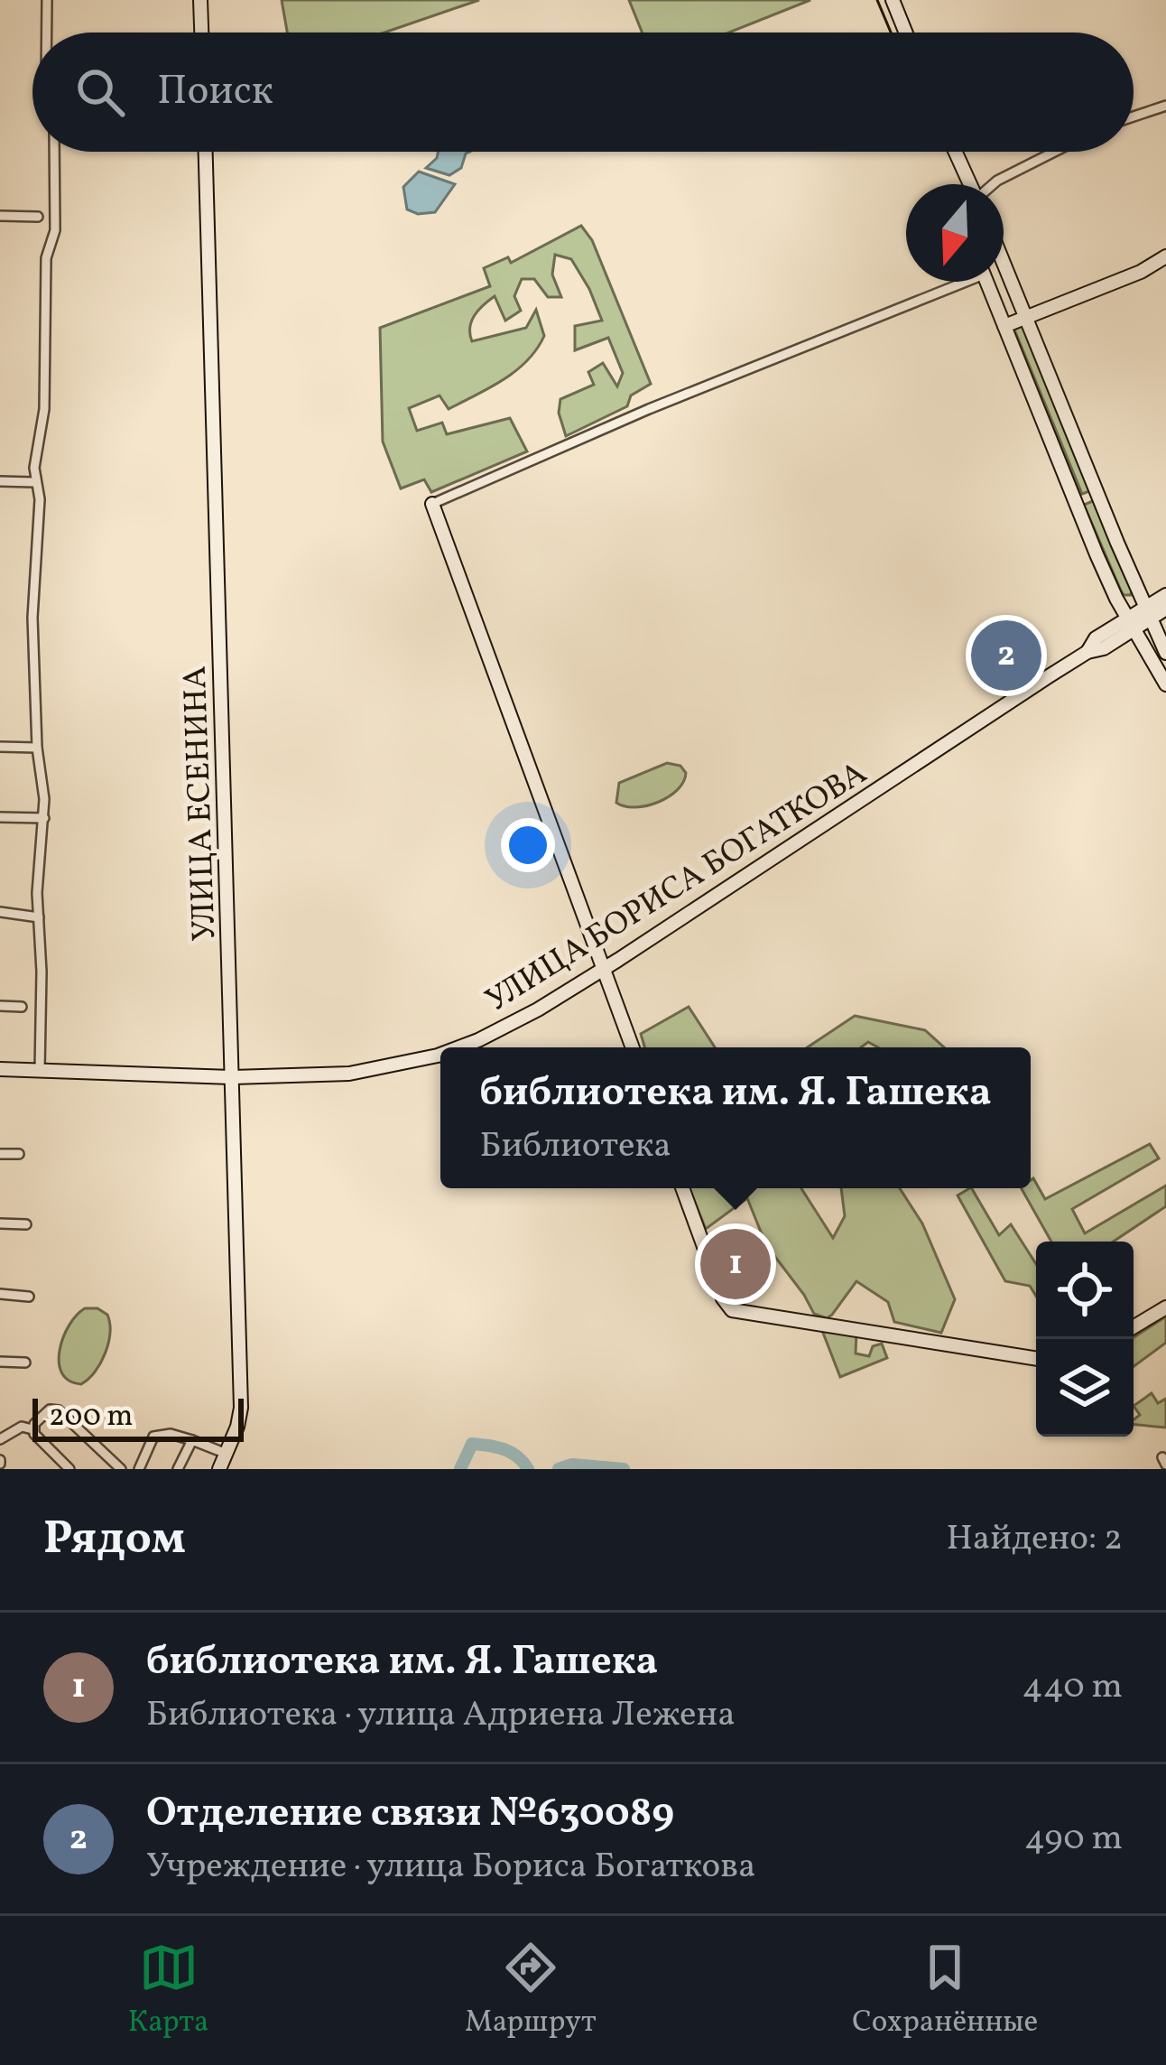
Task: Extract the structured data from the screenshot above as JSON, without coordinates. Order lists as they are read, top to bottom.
{
  "streets": {
    "street": ["УЛИЦА ЕСЕНИНА", "УЛИЦА БОРИСА БОГАТКОВА"]
  },
  "crossings": [
    ["УЛИЦА ЕСЕНИНА", "УЛИЦА БОРИСА БОГАТКОВА"]
  ],
  "scale_bar": "200 m",
  "north": "bottom",
  "page": {
    "search": "Поиск",
    "pins": ["2", "1"],
    "popup": ["библиотека им. Я. Гашека", "Библиотека"],
    "scale": "200 m",
    "heading": ["Рядом", "Найдено: 2"],
    "list": [
      {
        "mark": "1",
        "name": "библиотека им. Я. Гашека",
        "note": "Библиотека · улица Адриена Лежена",
        "value": "440 m"
      },
      {
        "mark": "2",
        "name": "Отделение связи №630089",
        "note": "Учреждение · улица Бориса Богаткова",
        "value": "490 m"
      }
    ],
    "nav": ["Карта", "Маршрут", "Сохранённые"]
  }
}
